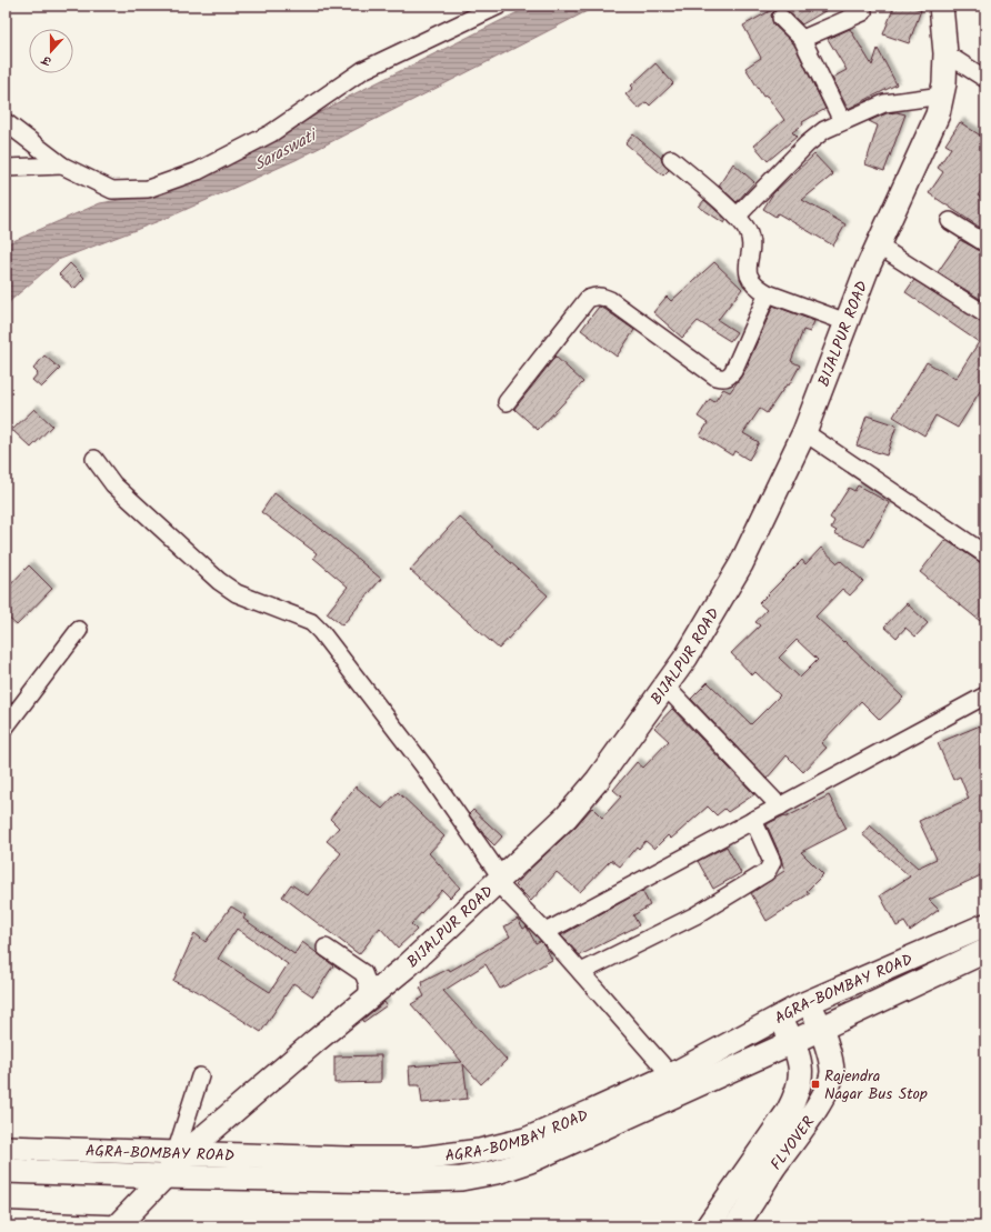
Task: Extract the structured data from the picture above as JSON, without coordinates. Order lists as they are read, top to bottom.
{
  "streets": {
    "main road": ["BIJALPUR ROAD", "AGRA-BOMBAY ROAD", "FLYOVER"]
  },
  "crossings": [
    ["BIJALPUR ROAD", "AGRA-BOMBAY ROAD"],
    ["AGRA-BOMBAY ROAD", "FLYOVER"]
  ],
  "water": ["Saraswati"],
  "places": {
    "transit": ["Rajendra Nagar Bus Stop"]
  },
  "north": "bottom"
}
